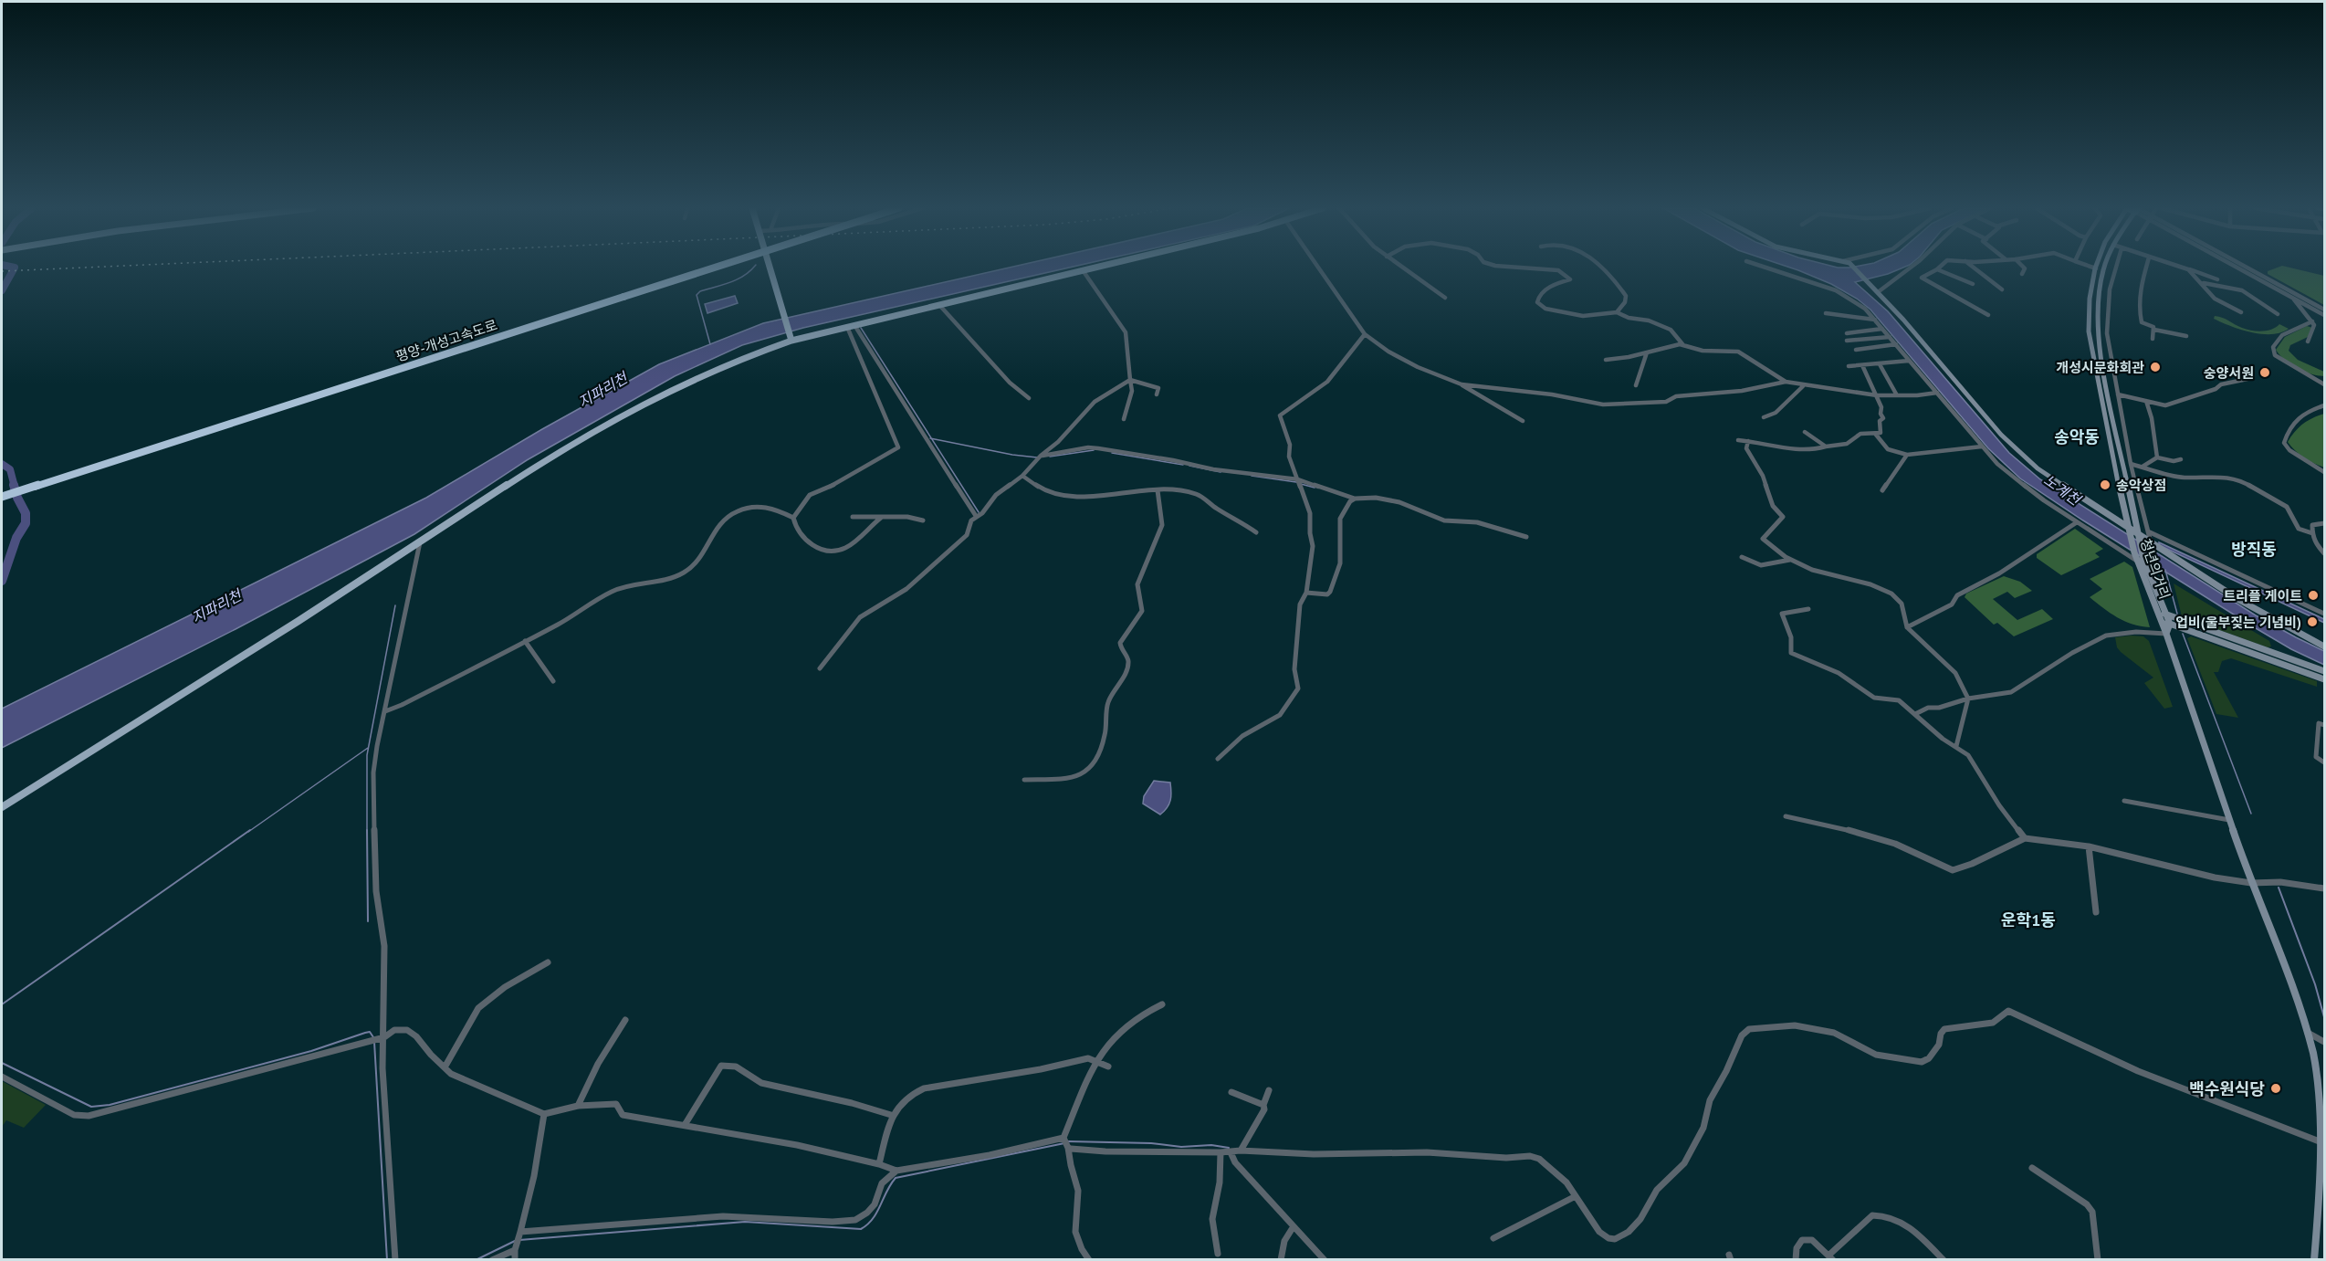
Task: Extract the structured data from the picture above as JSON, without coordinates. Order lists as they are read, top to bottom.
{
  "streets": {
    "highway": ["평양-개성고속도로"],
    "main road": ["청년의거리"]
  },
  "districts": ["송악동", "방직동", "운학1동"],
  "water": ["지파리천", "노계천"],
  "places": [
    "개성시문화회관",
    "숭양서원",
    "송악상점",
    "트리플 게이트",
    "업비(울부짖는 기념비)",
    "백수원식당"
  ]
}
